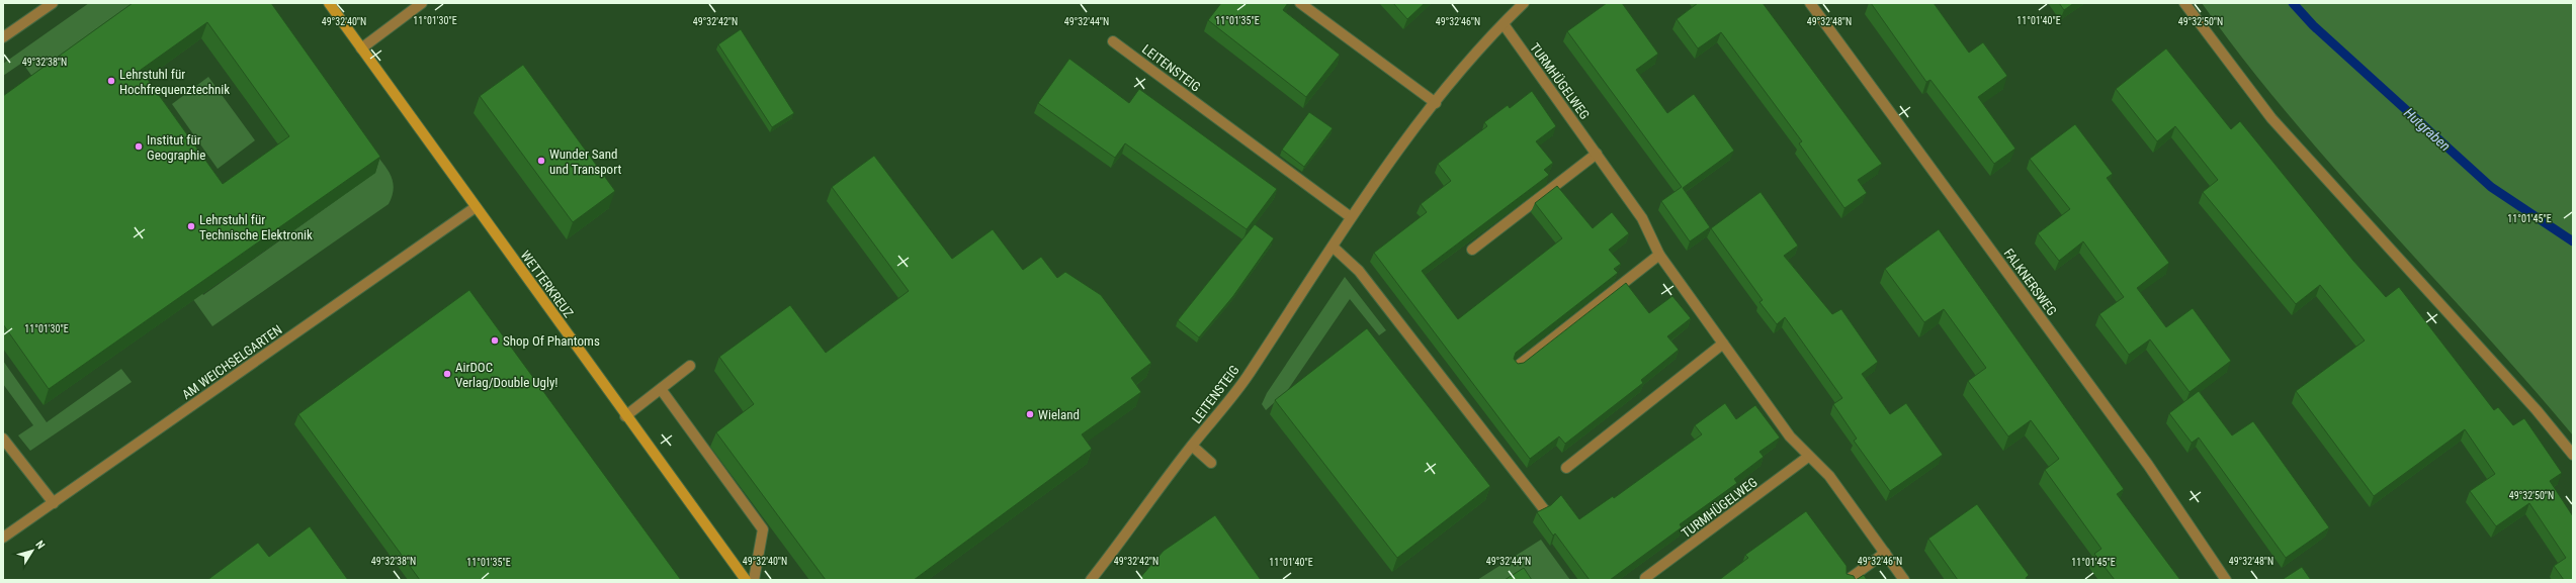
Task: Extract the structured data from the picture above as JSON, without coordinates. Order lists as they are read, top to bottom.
{
  "streets": {
    "street": [
      "LEITENSTEIG",
      "TURMHÜGELWEG",
      "FALKNERSWEG",
      "WETTERKREUZ",
      "AM WEICHSELGARTEN"
    ]
  },
  "crossings": [
    ["LEITENSTEIG", "TURMHÜGELWEG"],
    ["WETTERKREUZ", "AM WEICHSELGARTEN"]
  ],
  "water": ["Hutgraben"],
  "places": [
    "Lehrstuhl für Hochfrequenztechnik",
    "Institut für Geographie",
    "Wunder Sand und Transport",
    "Lehrstuhl für Technische Elektronik",
    "Shop Of Phantoms",
    "AirDOC Verlag/Double Ugly!",
    "Wieland"
  ],
  "north": "top right",
  "coordinates": [
    "11°01'30\"E",
    "11°01'35\"E",
    "11°01'40\"E",
    "49°32'40\"N",
    "49°32'42\"N",
    "49°32'44\"N",
    "49°32'46\"N",
    "49°32'48\"N",
    "49°32'50\"N",
    "49°32'38\"N",
    "11°01'45\"E"
  ]
}
